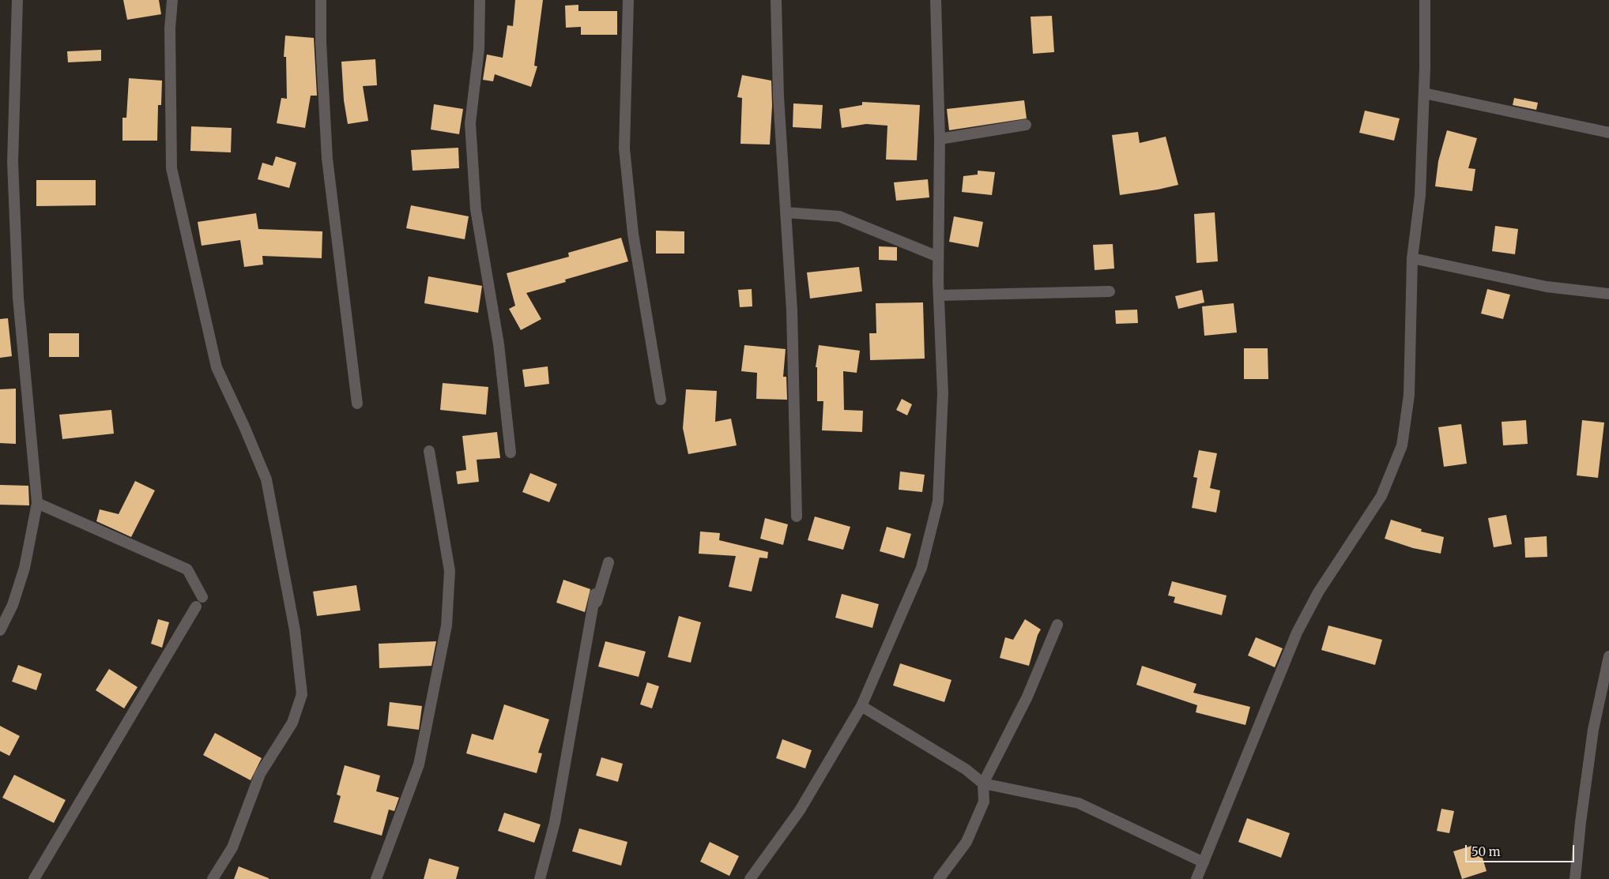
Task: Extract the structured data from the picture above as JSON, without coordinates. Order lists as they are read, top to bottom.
{
  "scale_bar": "50 m"
}
